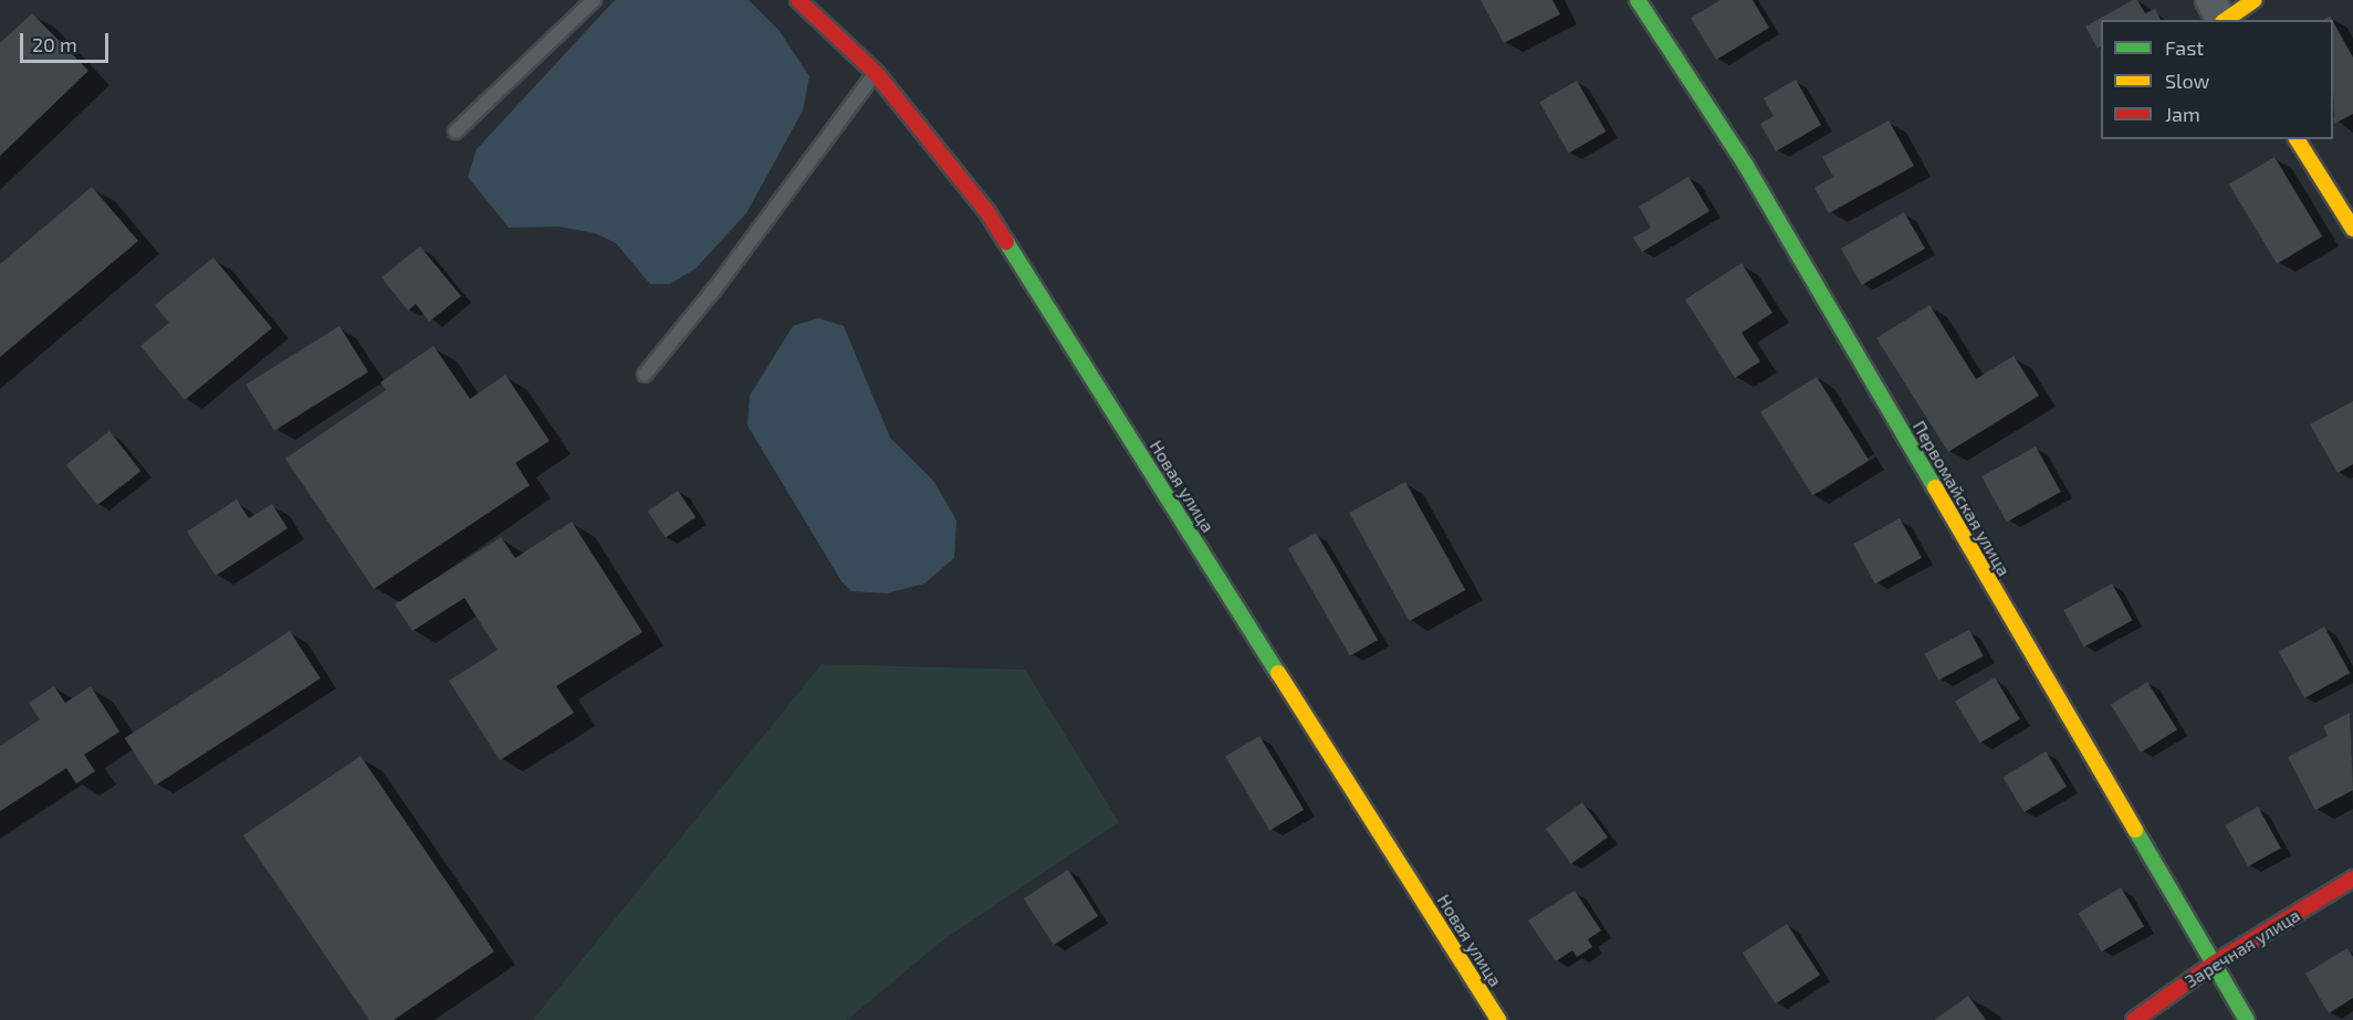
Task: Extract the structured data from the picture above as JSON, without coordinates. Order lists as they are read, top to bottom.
{
  "streets": {
    "street": ["Новая улица", "Первомайская улица", "Заречная улица"]
  },
  "crossings": [
    ["Первомайская улица", "Заречная улица"]
  ],
  "legend": ["Fast", "Slow", "Jam"],
  "scale_bar": "20 m"
}
